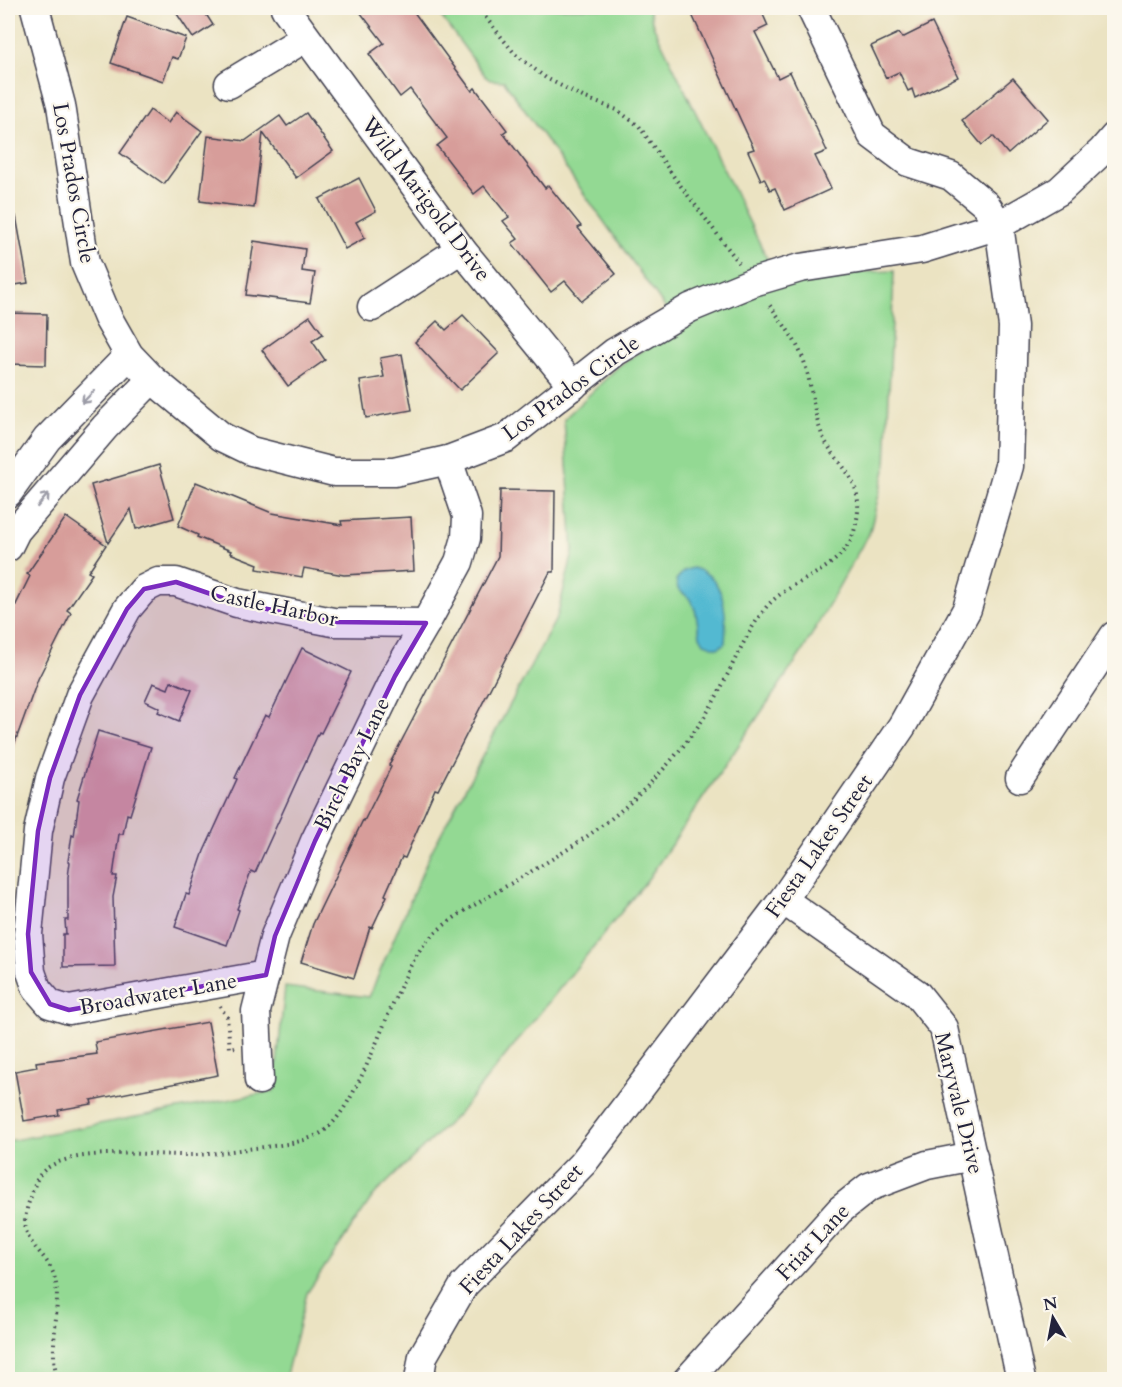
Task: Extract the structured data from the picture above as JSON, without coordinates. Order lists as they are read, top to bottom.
{
  "streets": {
    "street": [
      "Los Prados Circle",
      "Wild Marigold Drive",
      "Castle Harbor",
      "Birch Bay Lane",
      "Fiesta Lakes Street",
      "Broadwater Lane",
      "Maryvale Drive",
      "Friar Lane"
    ]
  },
  "crossings": [
    ["Los Prados Circle", "Wild Marigold Drive"],
    ["Los Prados Circle", "Birch Bay Lane"],
    ["Los Prados Circle", "Fiesta Lakes Street"],
    ["Castle Harbor", "Birch Bay Lane"],
    ["Castle Harbor", "Broadwater Lane"],
    ["Birch Bay Lane", "Broadwater Lane"],
    ["Fiesta Lakes Street", "Maryvale Drive"],
    ["Maryvale Drive", "Friar Lane"]
  ],
  "north": "top"
}
